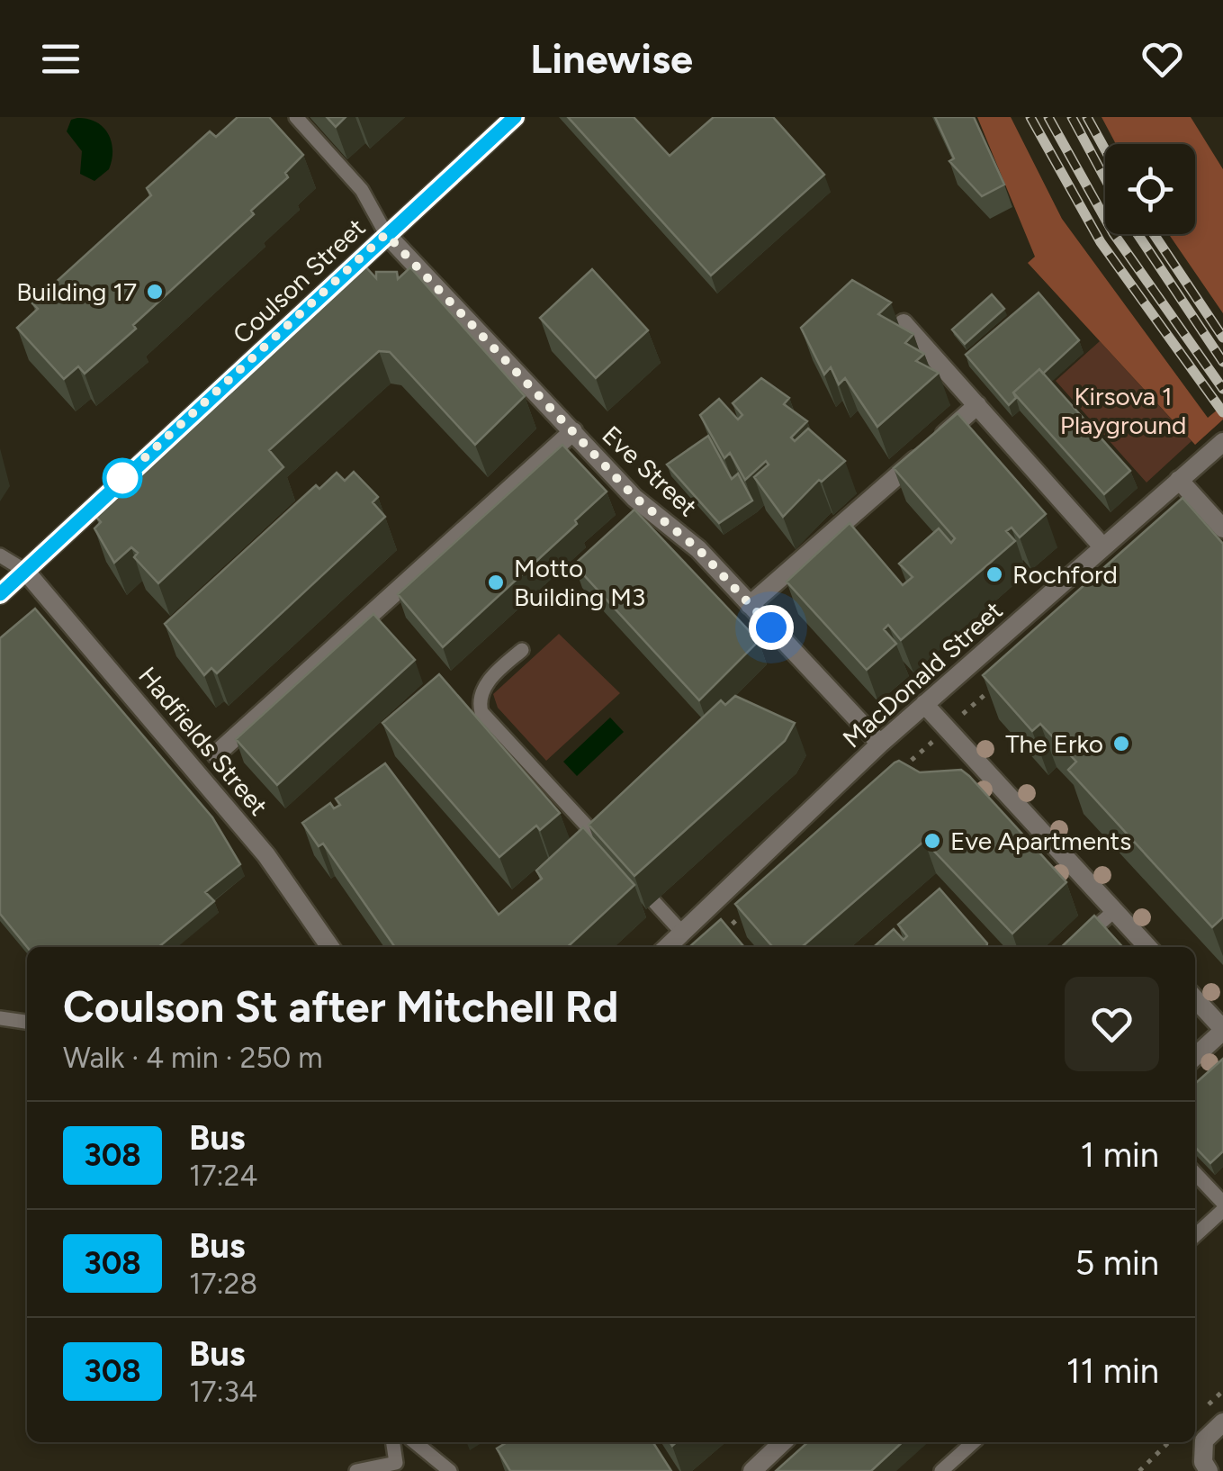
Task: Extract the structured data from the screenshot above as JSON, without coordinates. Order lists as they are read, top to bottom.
{
  "streets": {
    "street": [
      "Coulson Street",
      "Eve Street",
      "MacDonald Street",
      "Hadfields Street"
    ]
  },
  "crossings": [
    ["Coulson Street", "Eve Street"],
    ["Coulson Street", "Hadfields Street"],
    ["Eve Street", "MacDonald Street"]
  ],
  "parks": ["Kirsova 1 Playground"],
  "places": [
    "Building 17",
    "Rochford",
    "Motto Building M3",
    "The Erko",
    "Eve Apartments"
  ],
  "lines": ["bus line 308"],
  "page": {
    "header": "Linewise",
    "heading": ["Coulson St after Mitchell Rd", "Walk · 4 min · 250 m"],
    "list": [
      {
        "mark": "308",
        "name": "Bus",
        "note": "17:24",
        "value": "1 min"
      },
      {
        "mark": "308",
        "name": "Bus",
        "note": "17:28",
        "value": "5 min"
      },
      {
        "mark": "308",
        "name": "Bus",
        "note": "17:34",
        "value": "11 min"
      }
    ]
  }
}
